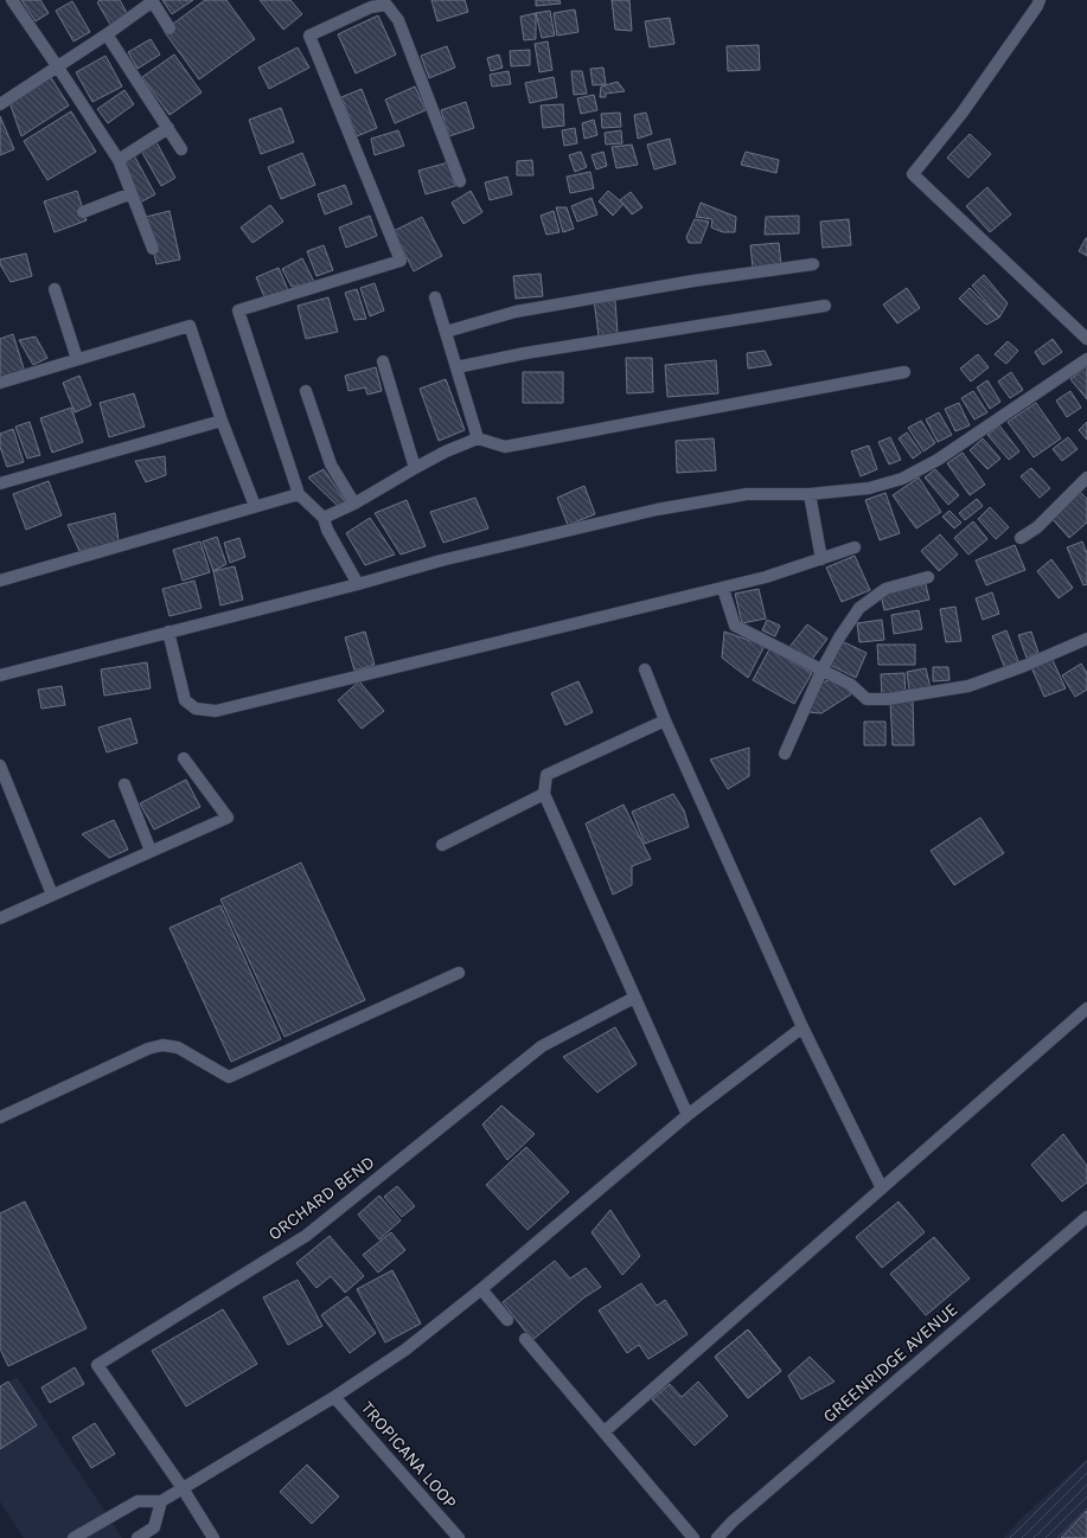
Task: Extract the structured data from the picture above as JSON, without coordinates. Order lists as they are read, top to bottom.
{
  "streets": {
    "street": ["ORCHARD BEND", "GREENRIDGE AVENUE", "TROPICANA LOOP"]
  }
}
